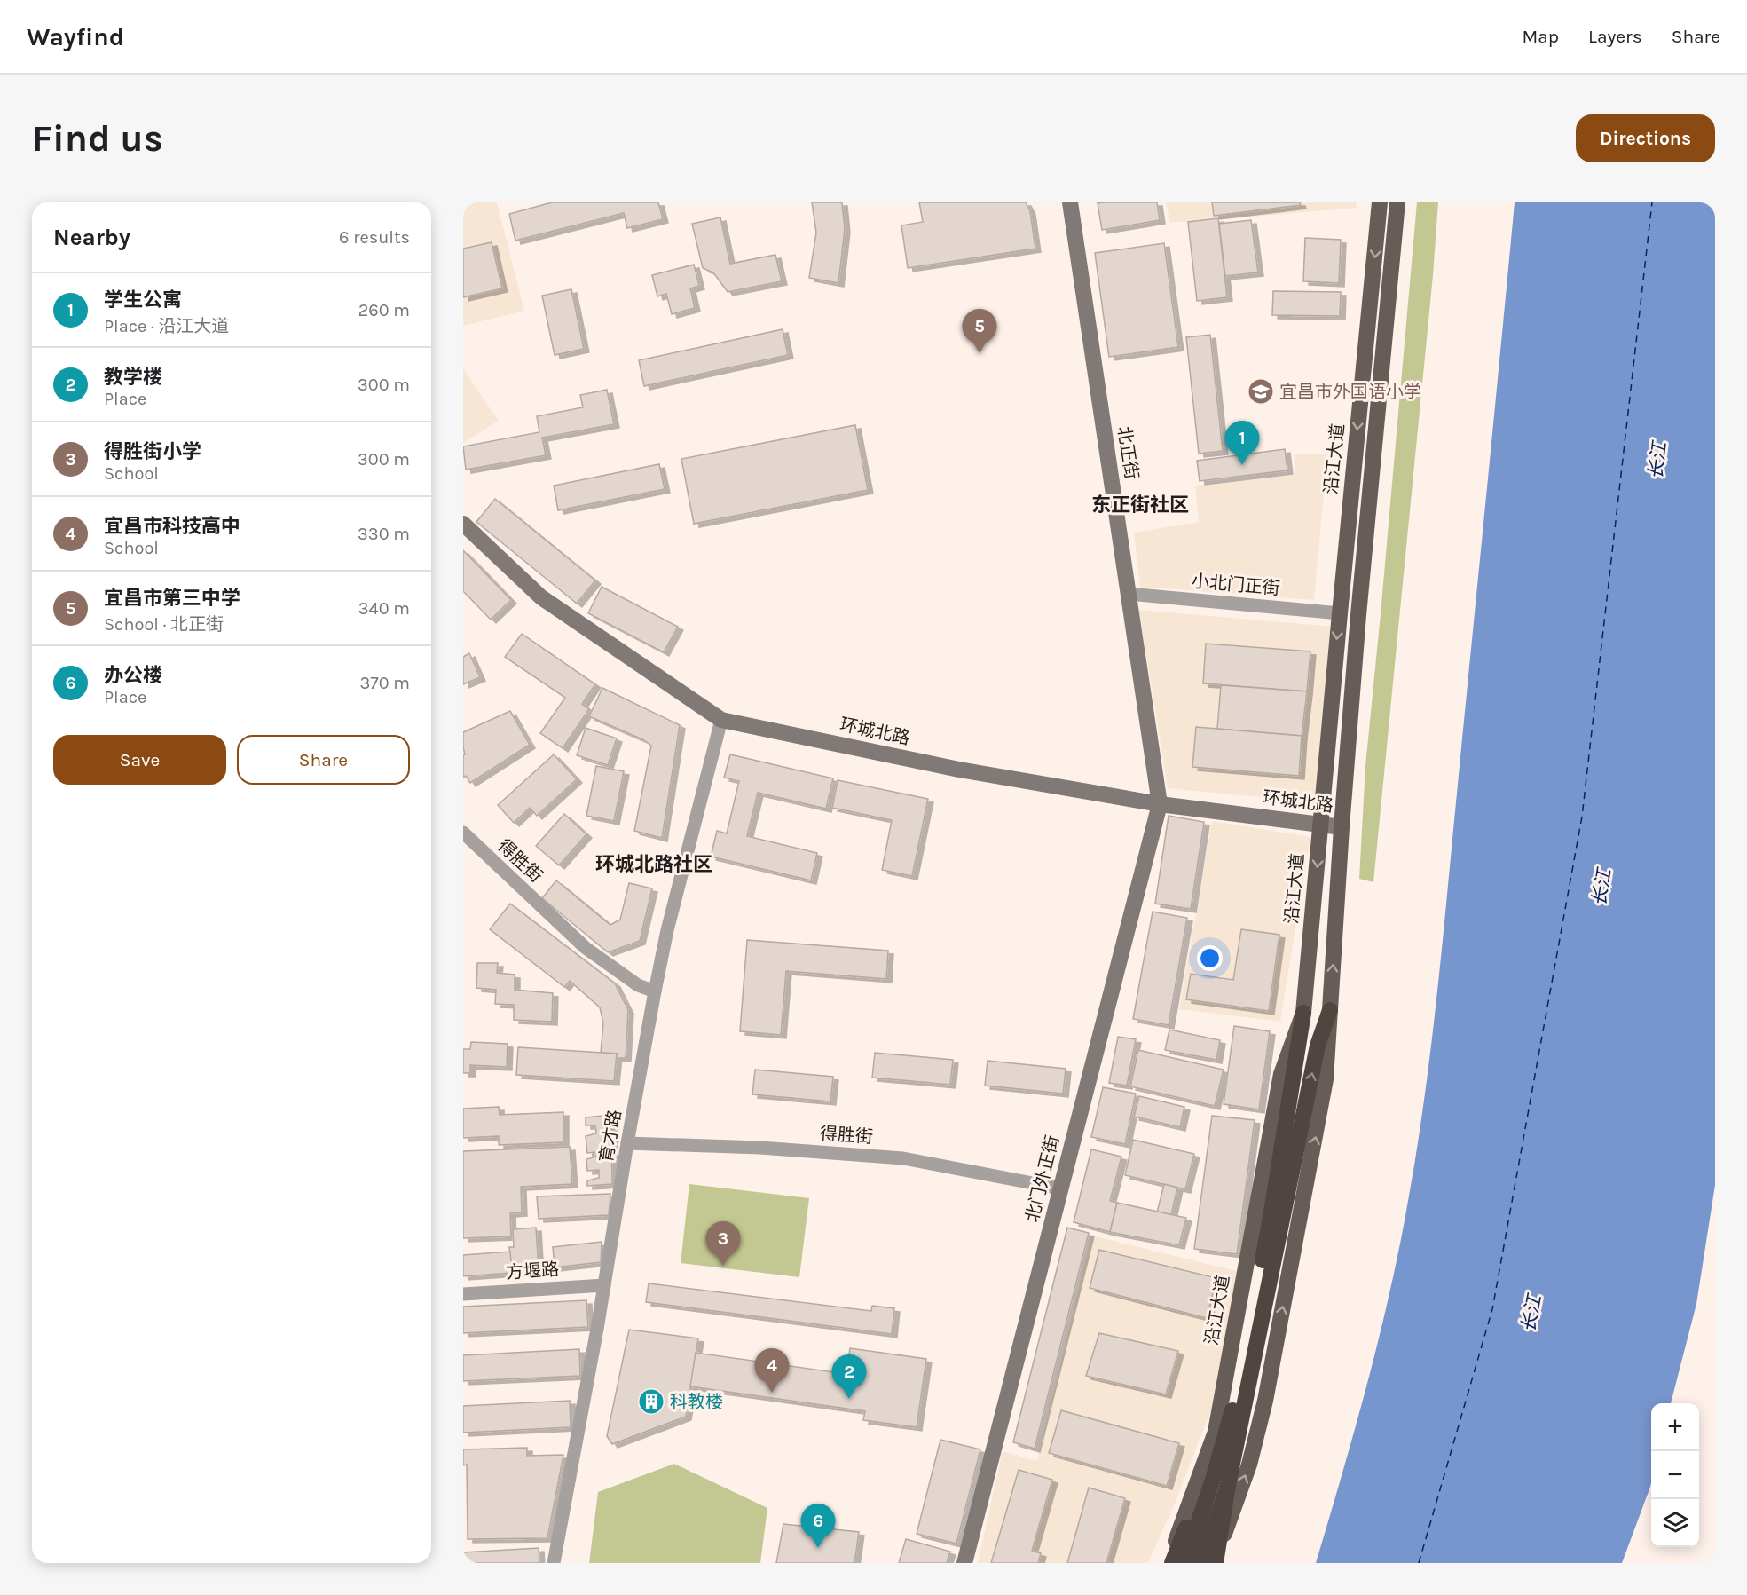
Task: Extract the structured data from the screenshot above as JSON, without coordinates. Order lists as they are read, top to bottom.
{
  "streets": {
    "main road": ["沿江大道"],
    "street": [
      "北正街",
      "小北门正街",
      "环城北路",
      "得胜街",
      "育才路",
      "北门外正街",
      "方堰路"
    ]
  },
  "crossings": [
    ["北正街", "小北门正街"],
    ["北正街", "环城北路"],
    ["北正街", "北门外正街"],
    ["沿江大道", "小北门正街"],
    ["沿江大道", "环城北路"],
    ["环城北路", "育才路"],
    ["环城北路", "北门外正街"],
    ["得胜街", "育才路"],
    ["得胜街", "北门外正街"],
    ["育才路", "方堰路"]
  ],
  "districts": ["东正街社区", "环城北路社区"],
  "water": ["长江"],
  "places": {
    "school or university": ["宜昌市外国语小学"],
    "building": ["科教楼"]
  },
  "page": {
    "header": "Wayfind",
    "nav": ["Map", "Layers", "Share"],
    "buttons": [
      "Directions",
      ["Save", "Share"]
    ],
    "title": "Find us",
    "heading": ["Nearby", "6 results"],
    "list": [
      {
        "mark": "1",
        "name": "学生公寓",
        "note": "Place · 沿江大道",
        "value": "260 m"
      },
      {
        "mark": "2",
        "name": "教学楼",
        "note": "Place",
        "value": "300 m"
      },
      {
        "mark": "3",
        "name": "得胜街小学",
        "note": "School",
        "value": "300 m"
      },
      {
        "mark": "4",
        "name": "宜昌市科技高中",
        "note": "School",
        "value": "330 m"
      },
      {
        "mark": "5",
        "name": "宜昌市第三中学",
        "note": "School · 北正街",
        "value": "340 m"
      },
      {
        "mark": "6",
        "name": "办公楼",
        "note": "Place",
        "value": "370 m"
      }
    ],
    "pins": [
      "5",
      "1",
      "3",
      "4",
      "2",
      "6"
    ],
    "map_buttons": ["+", "−"]
  }
}
